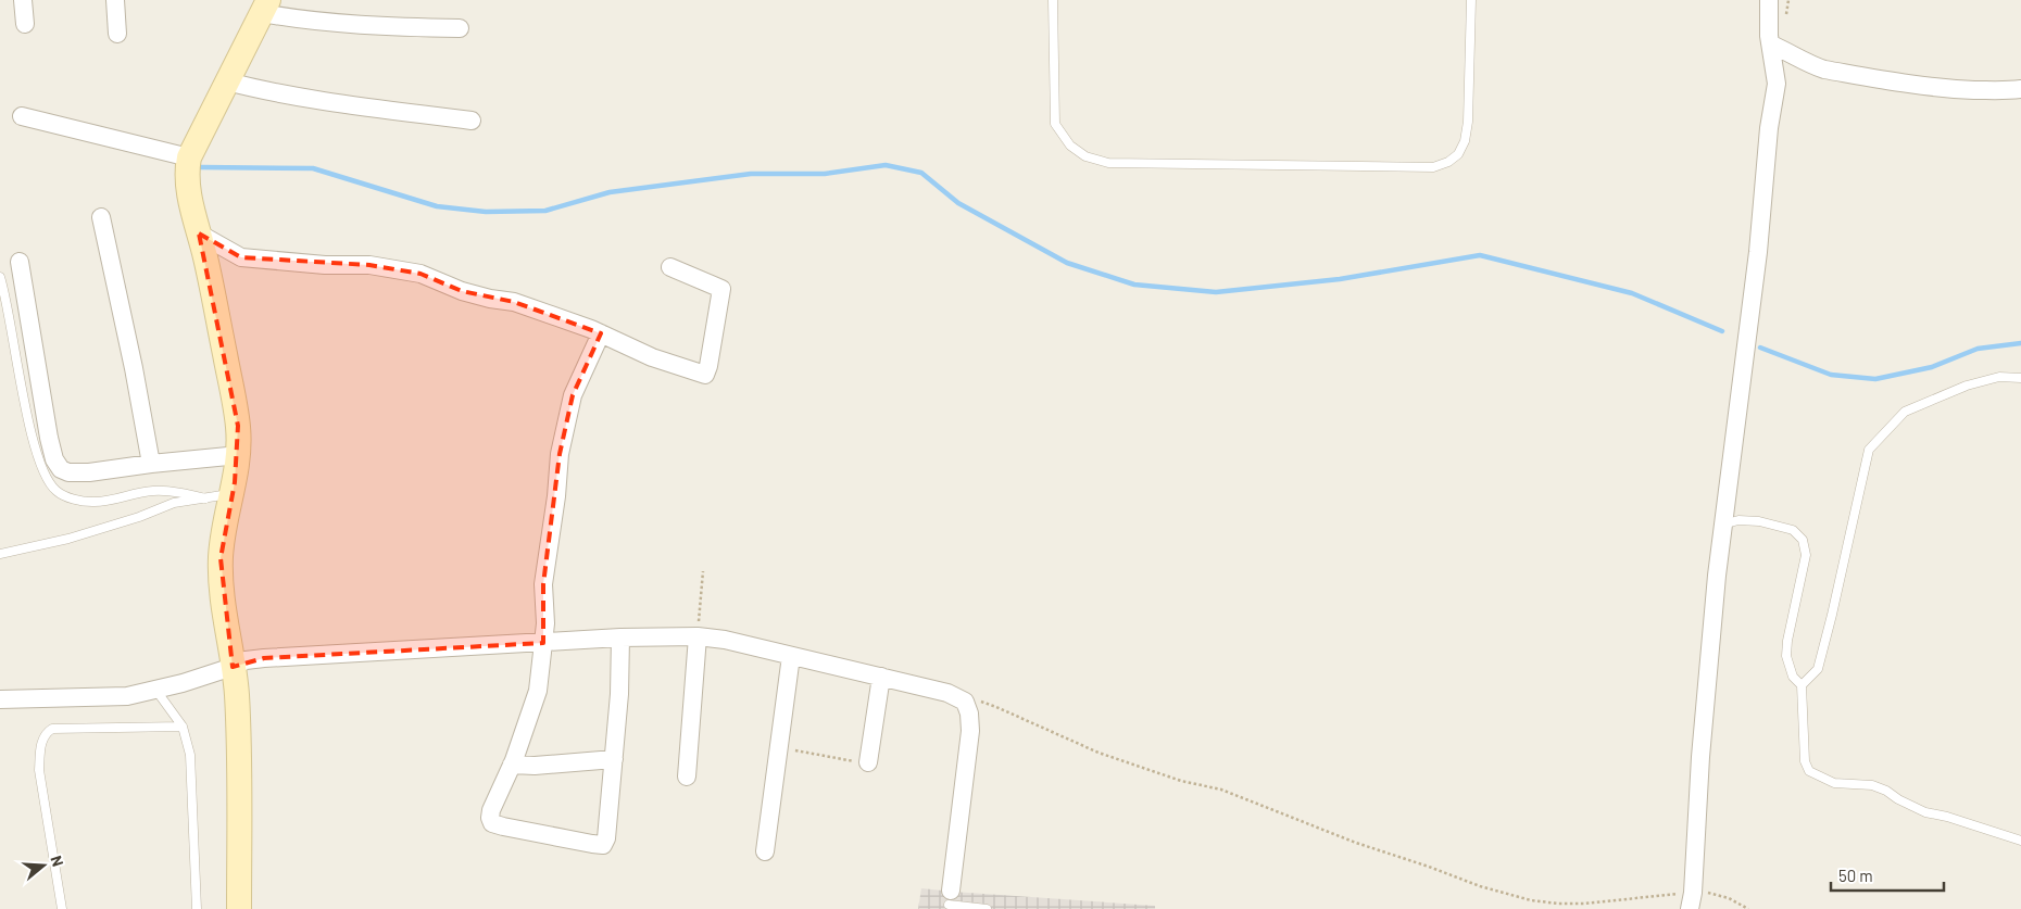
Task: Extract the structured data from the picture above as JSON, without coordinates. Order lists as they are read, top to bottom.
{
  "scale_bar": "50 m",
  "north": "right"
}
